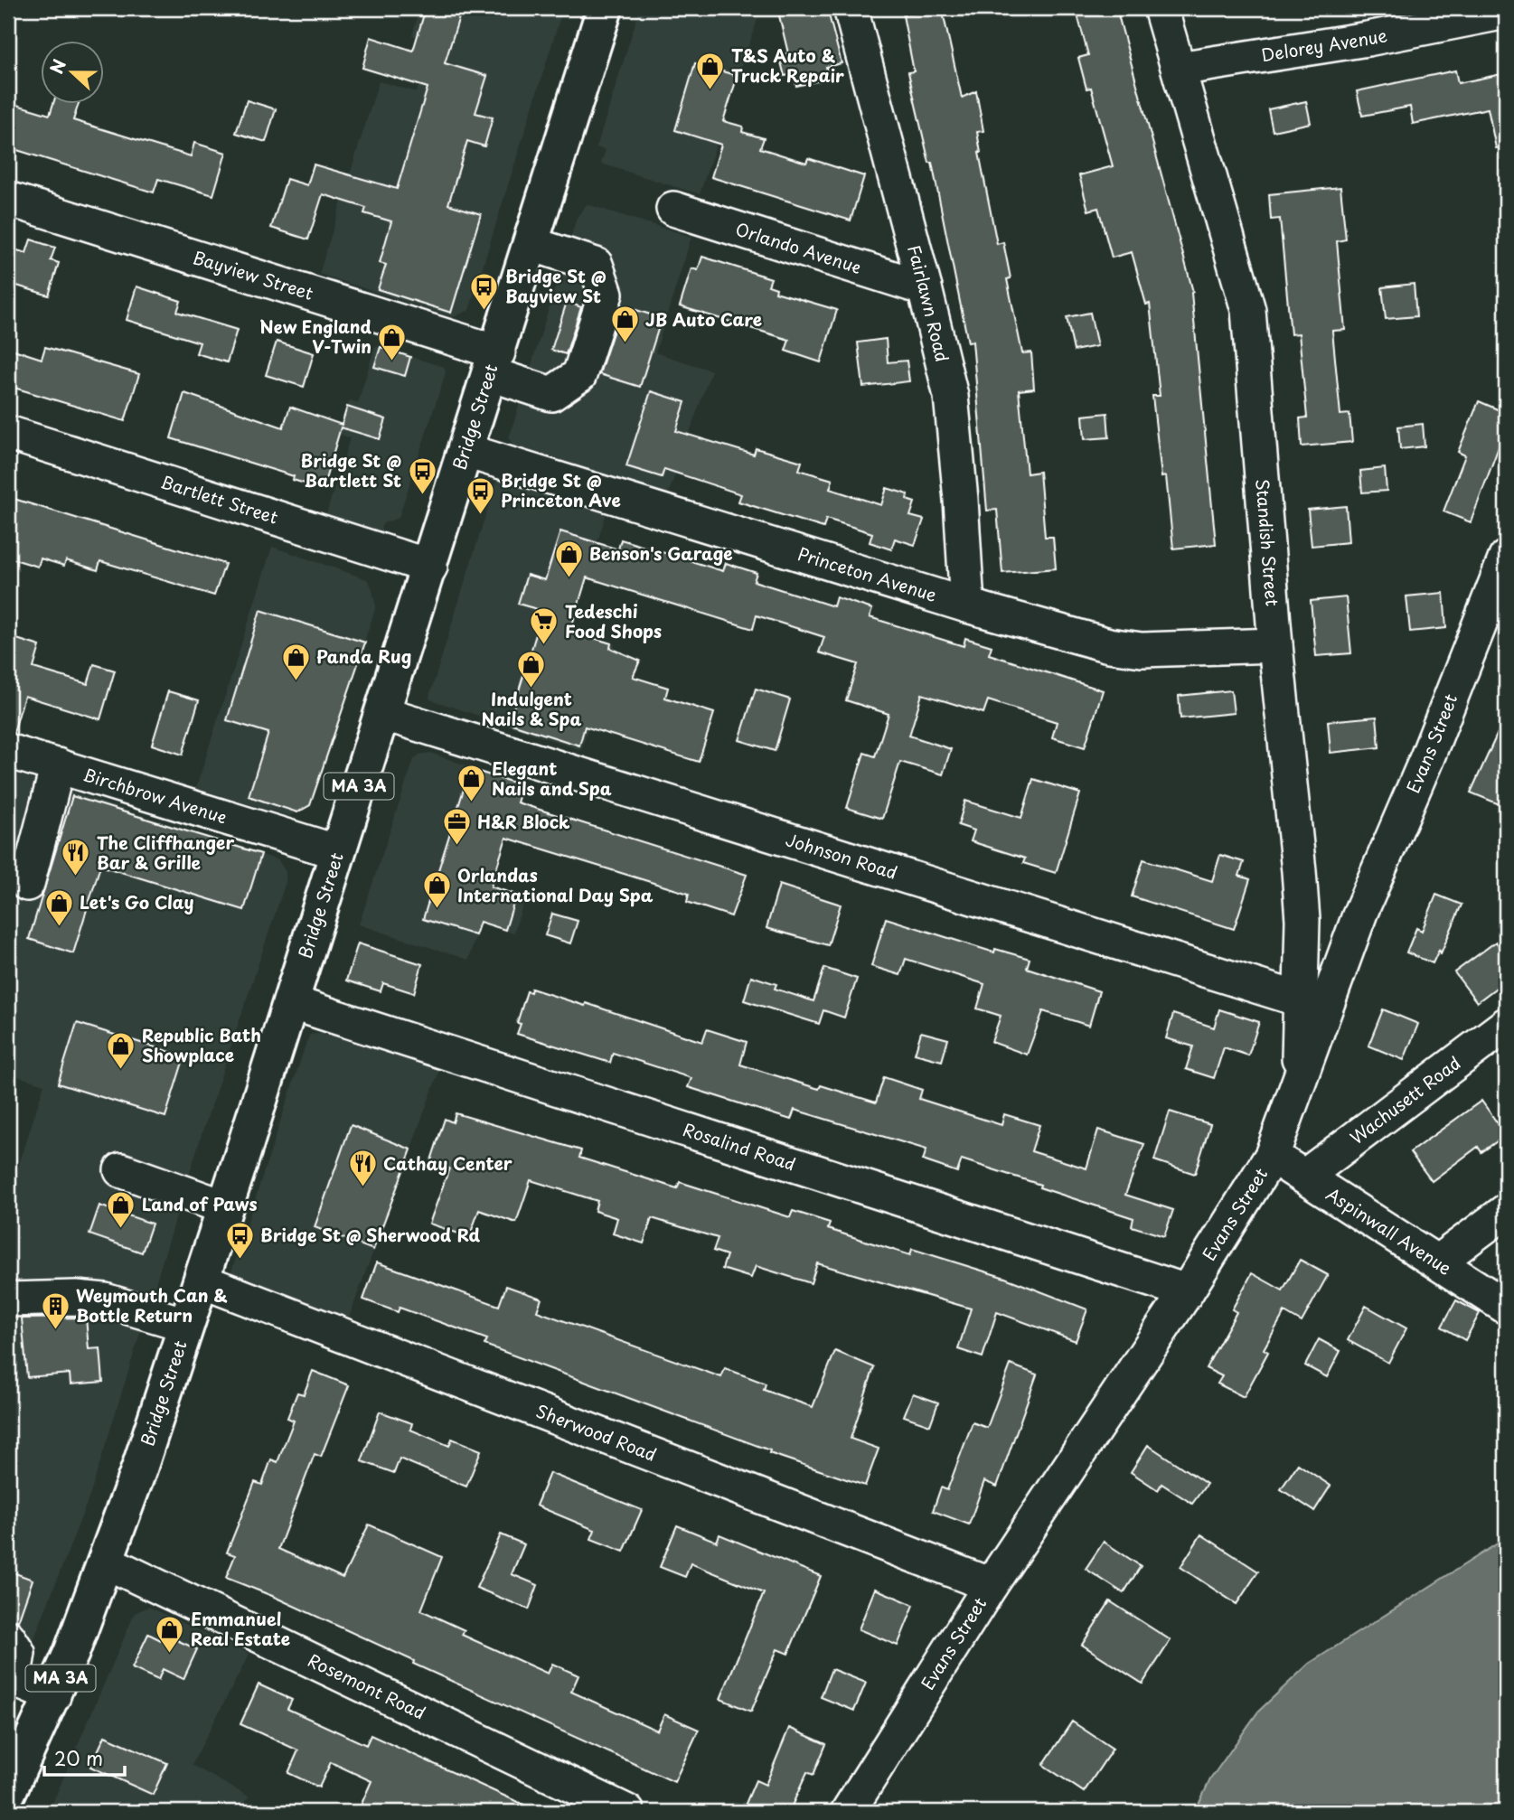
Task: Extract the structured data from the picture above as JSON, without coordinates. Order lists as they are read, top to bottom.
{
  "streets": {
    "main road": ["Bridge Street", "MA 3A"],
    "street": [
      "Delorey Avenue",
      "Orlando Avenue",
      "Bayview Street",
      "Fairlawn Road",
      "Bartlett Street",
      "Standish Street",
      "Princeton Avenue",
      "Evans Street",
      "Birchbrow Avenue",
      "Johnson Road",
      "Wachusett Road",
      "Rosalind Road",
      "Aspinwall Avenue",
      "Sherwood Road",
      "Rosemont Road"
    ]
  },
  "crossings": [
    ["Delorey Avenue", "Standish Street"],
    ["Orlando Avenue", "Fairlawn Road"],
    ["Bayview Street", "Bridge Street"],
    ["Fairlawn Road", "Princeton Avenue"],
    ["Bridge Street", "Bartlett Street"],
    ["Bridge Street", "Princeton Avenue"],
    ["Bridge Street", "Birchbrow Avenue"],
    ["Bridge Street", "Johnson Road"],
    ["Bridge Street", "Rosalind Road"],
    ["Bridge Street", "Sherwood Road"],
    ["Bridge Street", "Rosemont Road"],
    ["Standish Street", "Princeton Avenue"],
    ["Standish Street", "Evans Street"],
    ["Standish Street", "Johnson Road"],
    ["Evans Street", "Rosalind Road"],
    ["Evans Street", "Aspinwall Avenue"],
    ["Evans Street", "Sherwood Road"],
    ["Wachusett Road", "Aspinwall Avenue"]
  ],
  "places": {
    "shop": [
      "T&S Auto & Truck Repair",
      "JB Auto Care",
      "New England V-Twin",
      "Benson's Garage",
      "Panda Rug",
      "Indulgent Nails & Spa",
      "Elegant Nails and Spa",
      "Orlandas International Day Spa",
      "Let's Go Clay",
      "Republic Bath Showplace",
      "Land of Paws",
      "Emmanuel Real Estate"
    ],
    "bus stop": [
      "Bridge St @ Bayview St",
      "Bridge St @ Bartlett St",
      "Bridge St @ Princeton Ave",
      "Bridge St @ Sherwood Rd"
    ],
    "supermarket": ["Tedeschi Food Shops"],
    "office": ["H&R Block"],
    "restaurant": ["The Cliffhanger Bar & Grille", "Cathay Center"],
    "building": ["Weymouth Can & Bottle Return"]
  },
  "scale_bar": "20 m",
  "north": "left"
}
